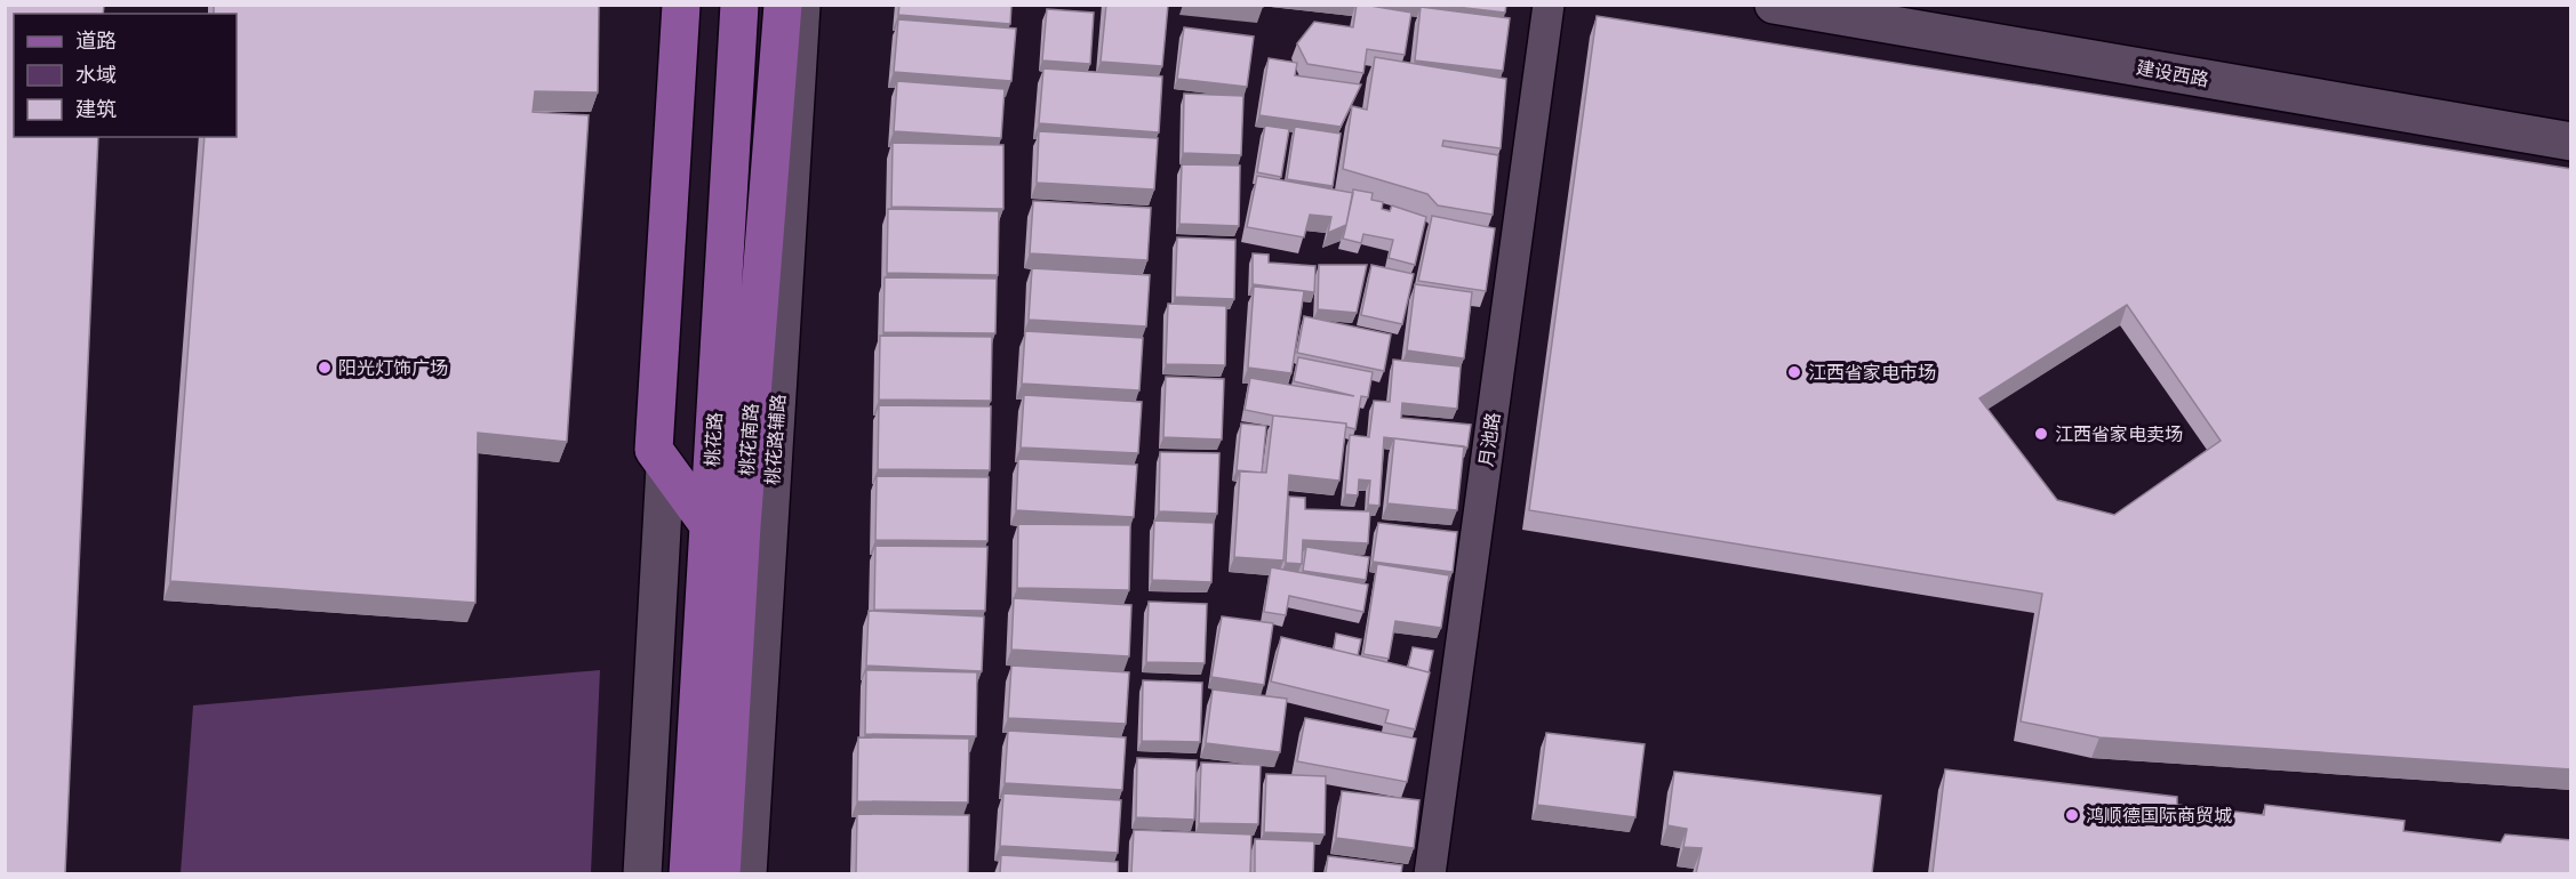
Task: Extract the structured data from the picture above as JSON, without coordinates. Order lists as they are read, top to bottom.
{
  "streets": {
    "main road": [
      "建设西路",
      "桃花路",
      "桃花南路",
      "桃花路辅路"
    ],
    "street": ["月池路"]
  },
  "crossings": [
    ["桃花路", "桃花南路"]
  ],
  "places": [
    "阳光灯饰广场",
    "江西省家电市场",
    "江西省家电卖场",
    "鸿顺德国际商贸城"
  ],
  "legend": ["道路", "水域", "建筑"]
}
